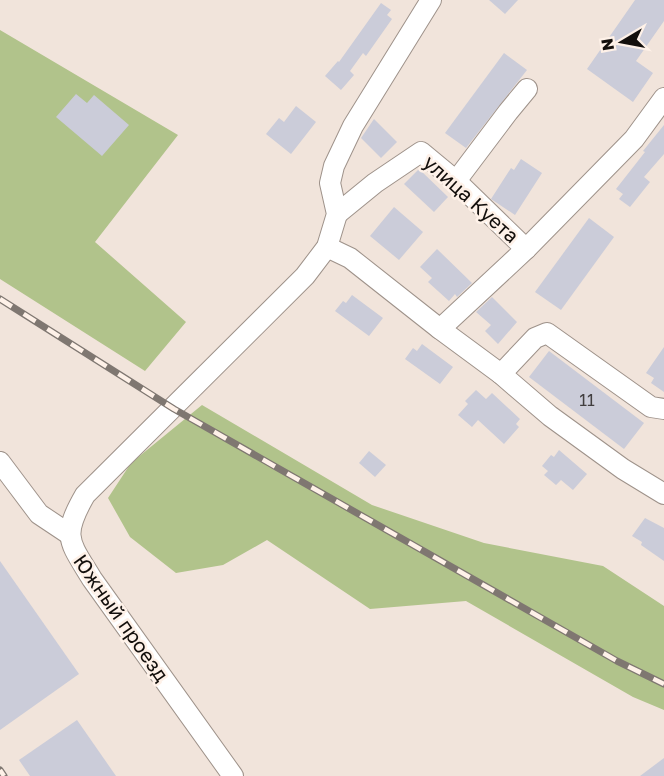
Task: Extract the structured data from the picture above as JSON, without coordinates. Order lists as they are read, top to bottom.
{
  "streets": {
    "street": ["улица Куета", "Южный проезд"]
  },
  "house_numbers": ["11"],
  "north": "left"
}
